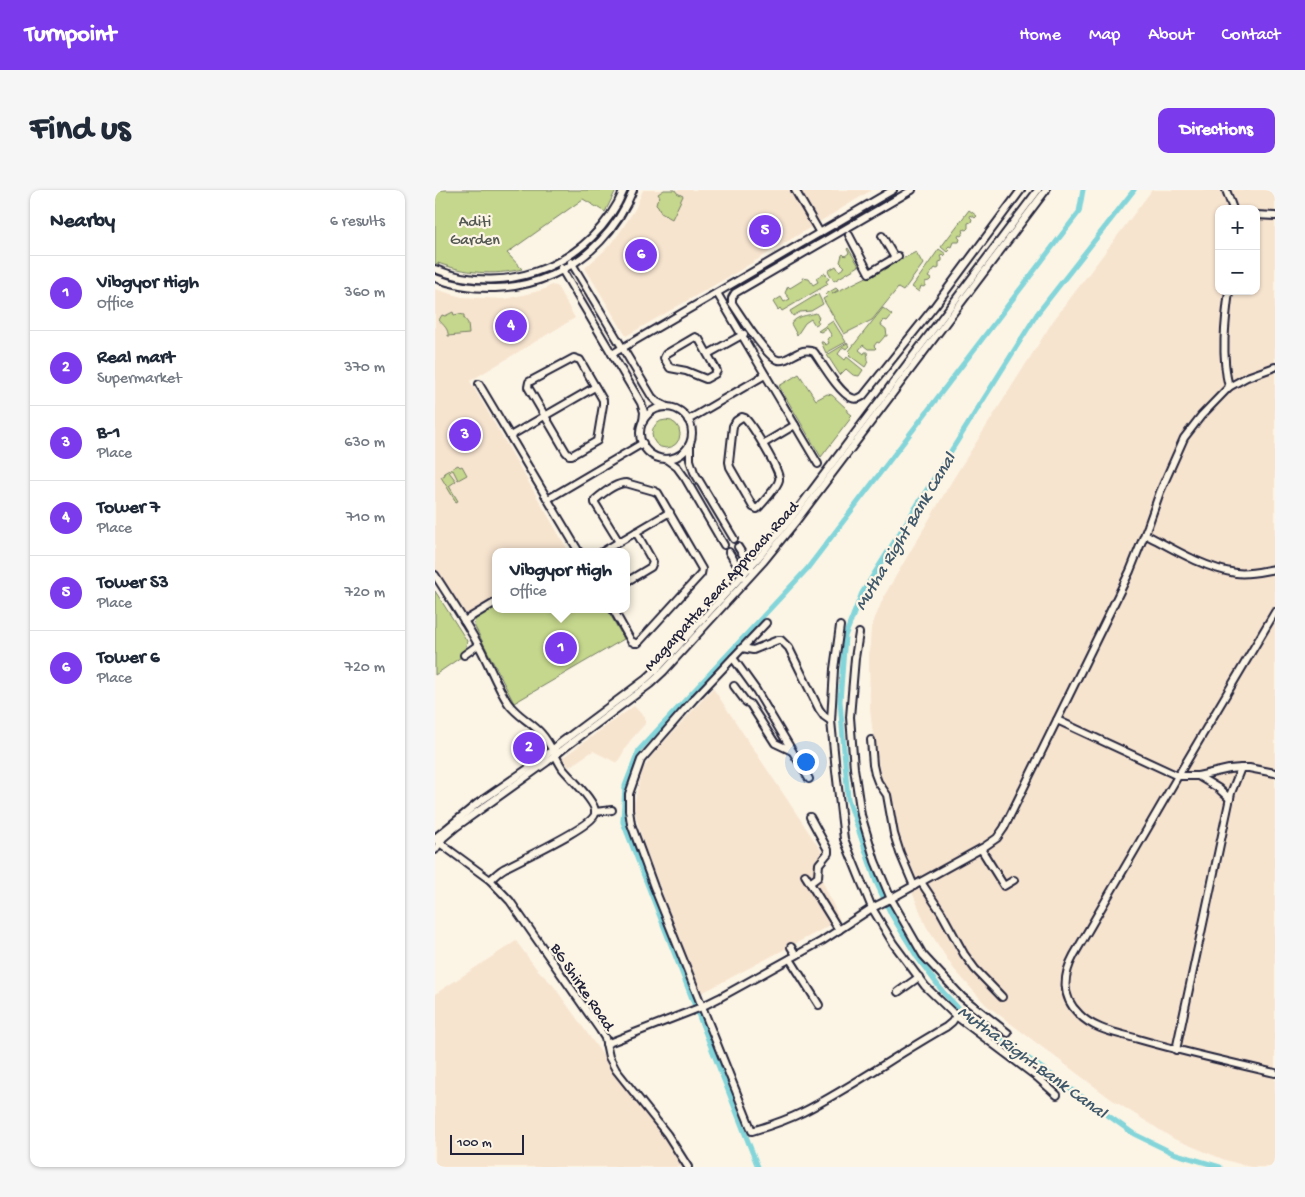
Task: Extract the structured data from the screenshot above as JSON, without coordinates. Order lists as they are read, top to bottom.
{
  "streets": {
    "street": ["Magarpatta Rear Approach Road", "BG Shirke Road"]
  },
  "crossings": [
    ["Magarpatta Rear Approach Road", "BG Shirke Road"]
  ],
  "water": ["Mutha Right Bank Canal"],
  "parks": ["Aditi Garden"],
  "scale_bar": "100 m",
  "page": {
    "header": "Turnpoint",
    "nav": [
      "Home",
      "Map",
      "About",
      "Contact"
    ],
    "buttons": "Directions",
    "title": "Find us",
    "heading": ["Nearby", "6 results"],
    "map_buttons": ["+", "−"],
    "pins": [
      "5",
      "6",
      "4",
      "3",
      "1",
      "2"
    ],
    "list": [
      {
        "mark": "1",
        "name": "Vibgyor High",
        "note": "Office",
        "value": "360 m"
      },
      {
        "mark": "2",
        "name": "Real mart",
        "note": "Supermarket",
        "value": "370 m"
      },
      {
        "mark": "3",
        "name": "B-1",
        "note": "Place",
        "value": "630 m"
      },
      {
        "mark": "4",
        "name": "Tower 7",
        "note": "Place",
        "value": "710 m"
      },
      {
        "mark": "5",
        "name": "Tower S3",
        "note": "Place",
        "value": "720 m"
      },
      {
        "mark": "6",
        "name": "Tower 6",
        "note": "Place",
        "value": "720 m"
      }
    ],
    "popup": ["Vibgyor High", "Office"],
    "scale": "100 m"
  }
}
